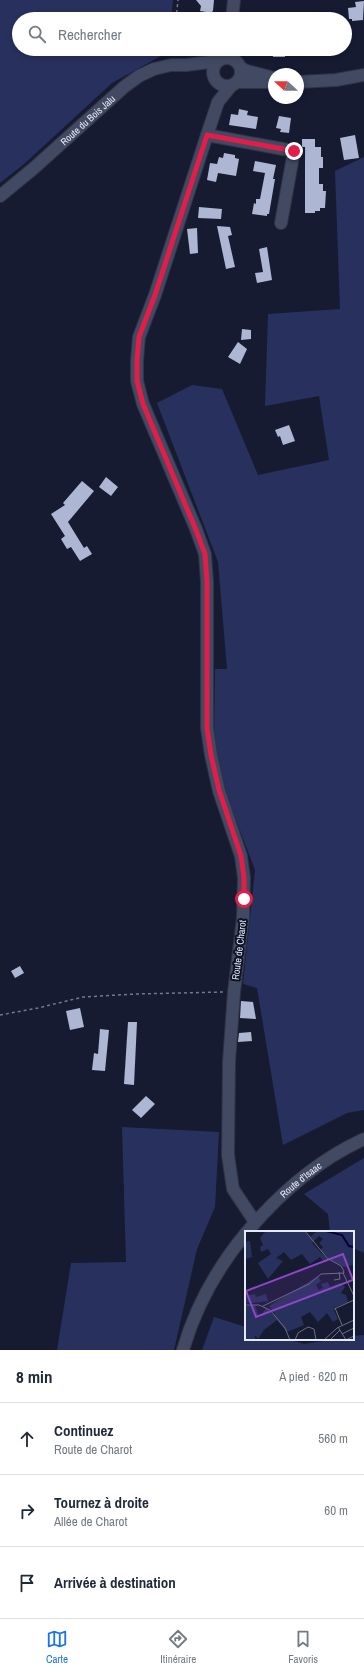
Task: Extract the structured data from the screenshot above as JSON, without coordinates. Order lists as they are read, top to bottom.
{
  "streets": {
    "street": ["Route du Bois Jalu", "Route de Charot", "Route d'Isaac"]
  },
  "crossings": [
    ["Route du Bois Jalu", "Route de Charot"],
    ["Route de Charot", "Route d'Isaac"]
  ],
  "north": "left",
  "page": {
    "search": "Rechercher",
    "heading": ["8 min", "À pied · 620 m"],
    "list": [
      ["Continuez", "Route de Charot", "560 m"],
      ["Tournez à droite", "Allée de Charot", "60 m"],
      "Arrivée à destination"
    ],
    "nav": ["Carte", "Itinéraire", "Favoris"]
  }
}
